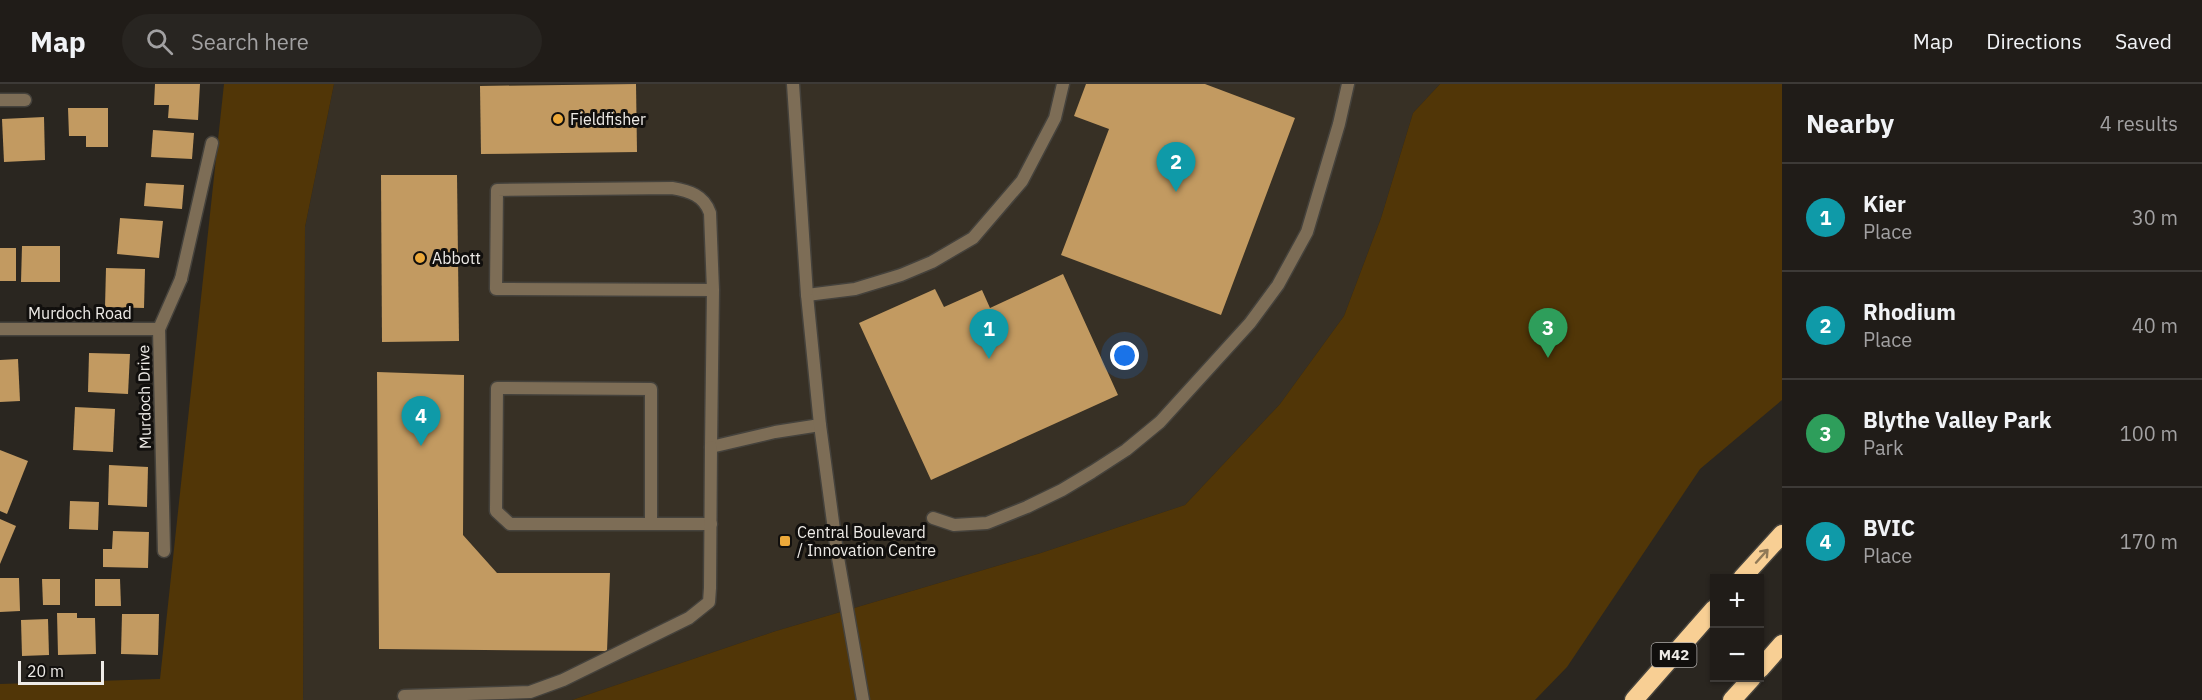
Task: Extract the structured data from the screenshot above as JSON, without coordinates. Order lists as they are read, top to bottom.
{
  "streets": {
    "highway": ["M42"],
    "street": ["Murdoch Road", "Murdoch Drive"]
  },
  "crossings": [
    ["Murdoch Road", "Murdoch Drive"]
  ],
  "places": {
    "other": ["Fieldfisher", "Abbott"],
    "transit": ["Central Boulevard / Innovation Centre"]
  },
  "scale_bar": "20 m",
  "page": {
    "header": "Map",
    "search": "Search here",
    "nav": ["Map", "Directions", "Saved"],
    "heading": ["Nearby", "4 results"],
    "pins": [
      "2",
      "3",
      "1",
      "4"
    ],
    "list": [
      {
        "mark": "1",
        "name": "Kier",
        "note": "Place",
        "value": "30 m"
      },
      {
        "mark": "2",
        "name": "Rhodium",
        "note": "Place",
        "value": "40 m"
      },
      {
        "mark": "3",
        "name": "Blythe Valley Park",
        "note": "Park",
        "value": "100 m"
      },
      {
        "mark": "4",
        "name": "BVIC",
        "note": "Place",
        "value": "170 m"
      }
    ],
    "map_buttons": ["+", "−"],
    "scale": "20 m"
  }
}
